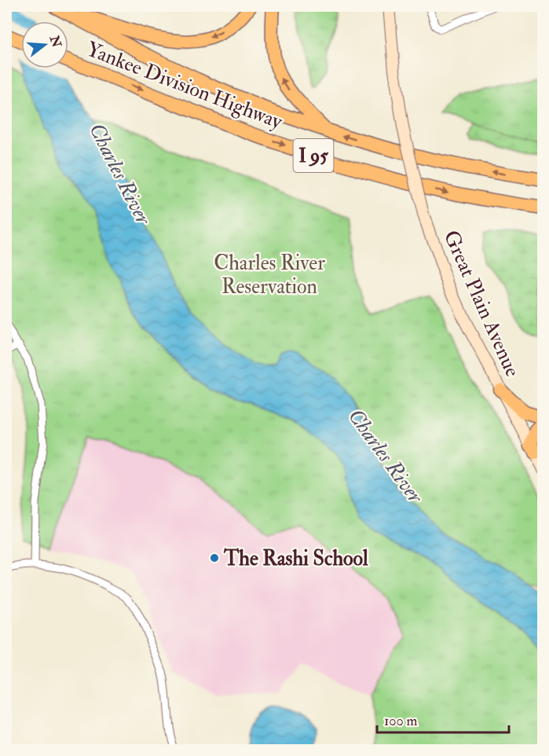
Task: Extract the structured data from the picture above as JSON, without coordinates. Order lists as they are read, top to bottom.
{
  "streets": {
    "highway": ["Yankee Division Highway", "I 95"],
    "main road": ["Great Plain Avenue"]
  },
  "water": ["Charles River"],
  "parks": ["Charles River Reservation"],
  "places": ["The Rashi School"],
  "scale_bar": "100 m",
  "north": "right"
}
